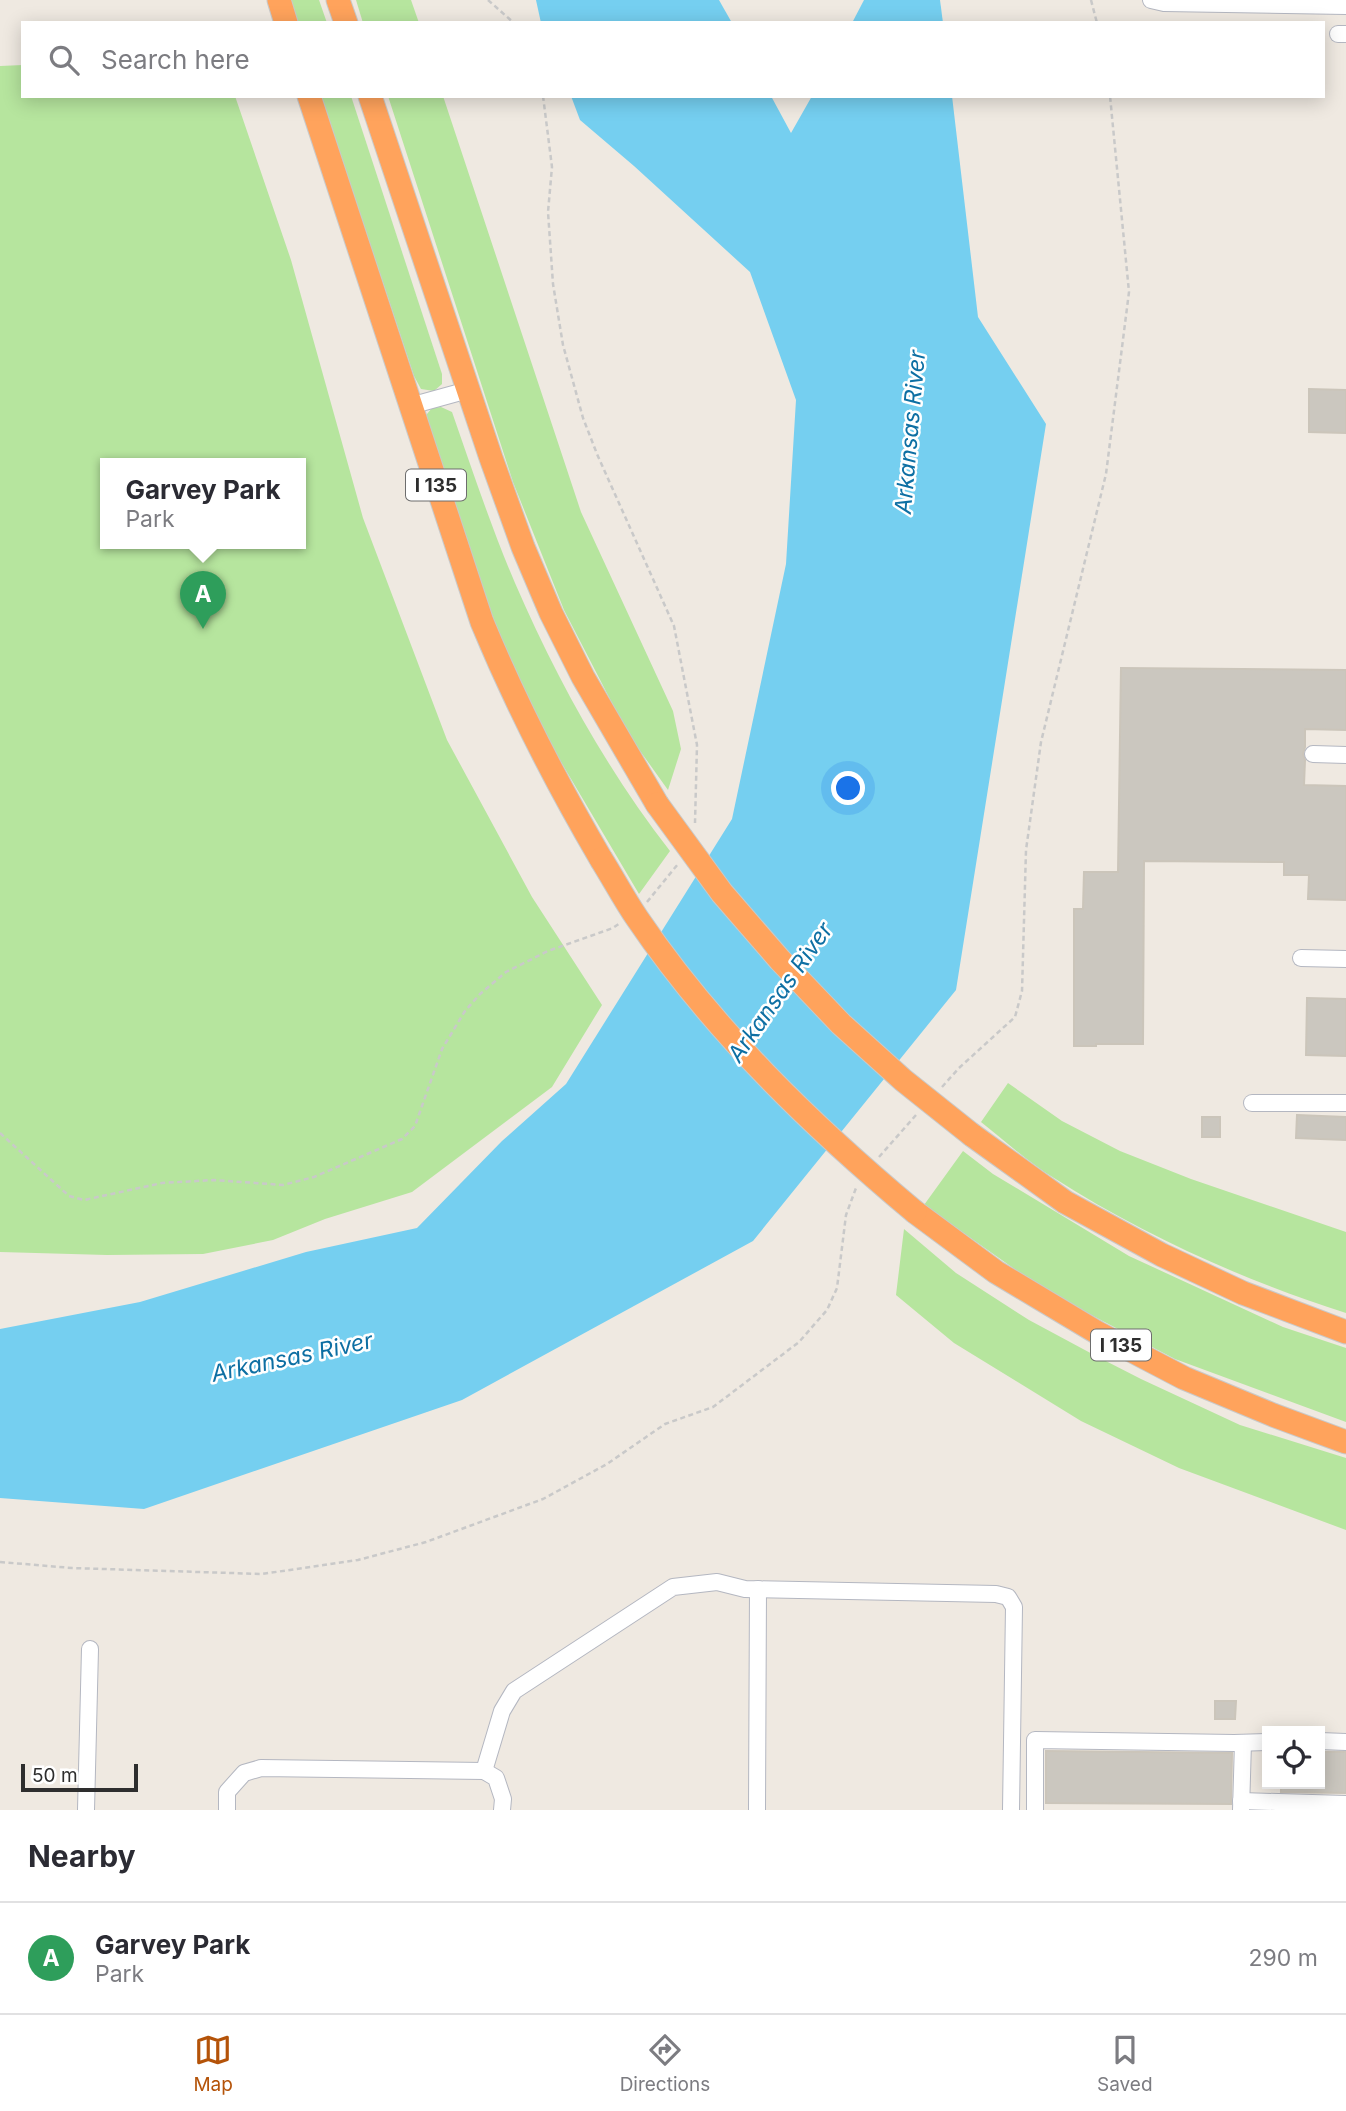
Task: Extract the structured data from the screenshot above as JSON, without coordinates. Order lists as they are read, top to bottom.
{
  "streets": {
    "highway": ["I 135"]
  },
  "water": ["Arkansas River"],
  "scale_bar": "50 m",
  "page": {
    "search": "Search here",
    "popup": ["Garvey Park", "Park"],
    "pins": "A",
    "scale": "50 m",
    "heading": "Nearby",
    "list": [
      {
        "mark": "A",
        "name": "Garvey Park",
        "note": "Park",
        "value": "290 m"
      }
    ],
    "nav": ["Map", "Directions", "Saved"]
  }
}
